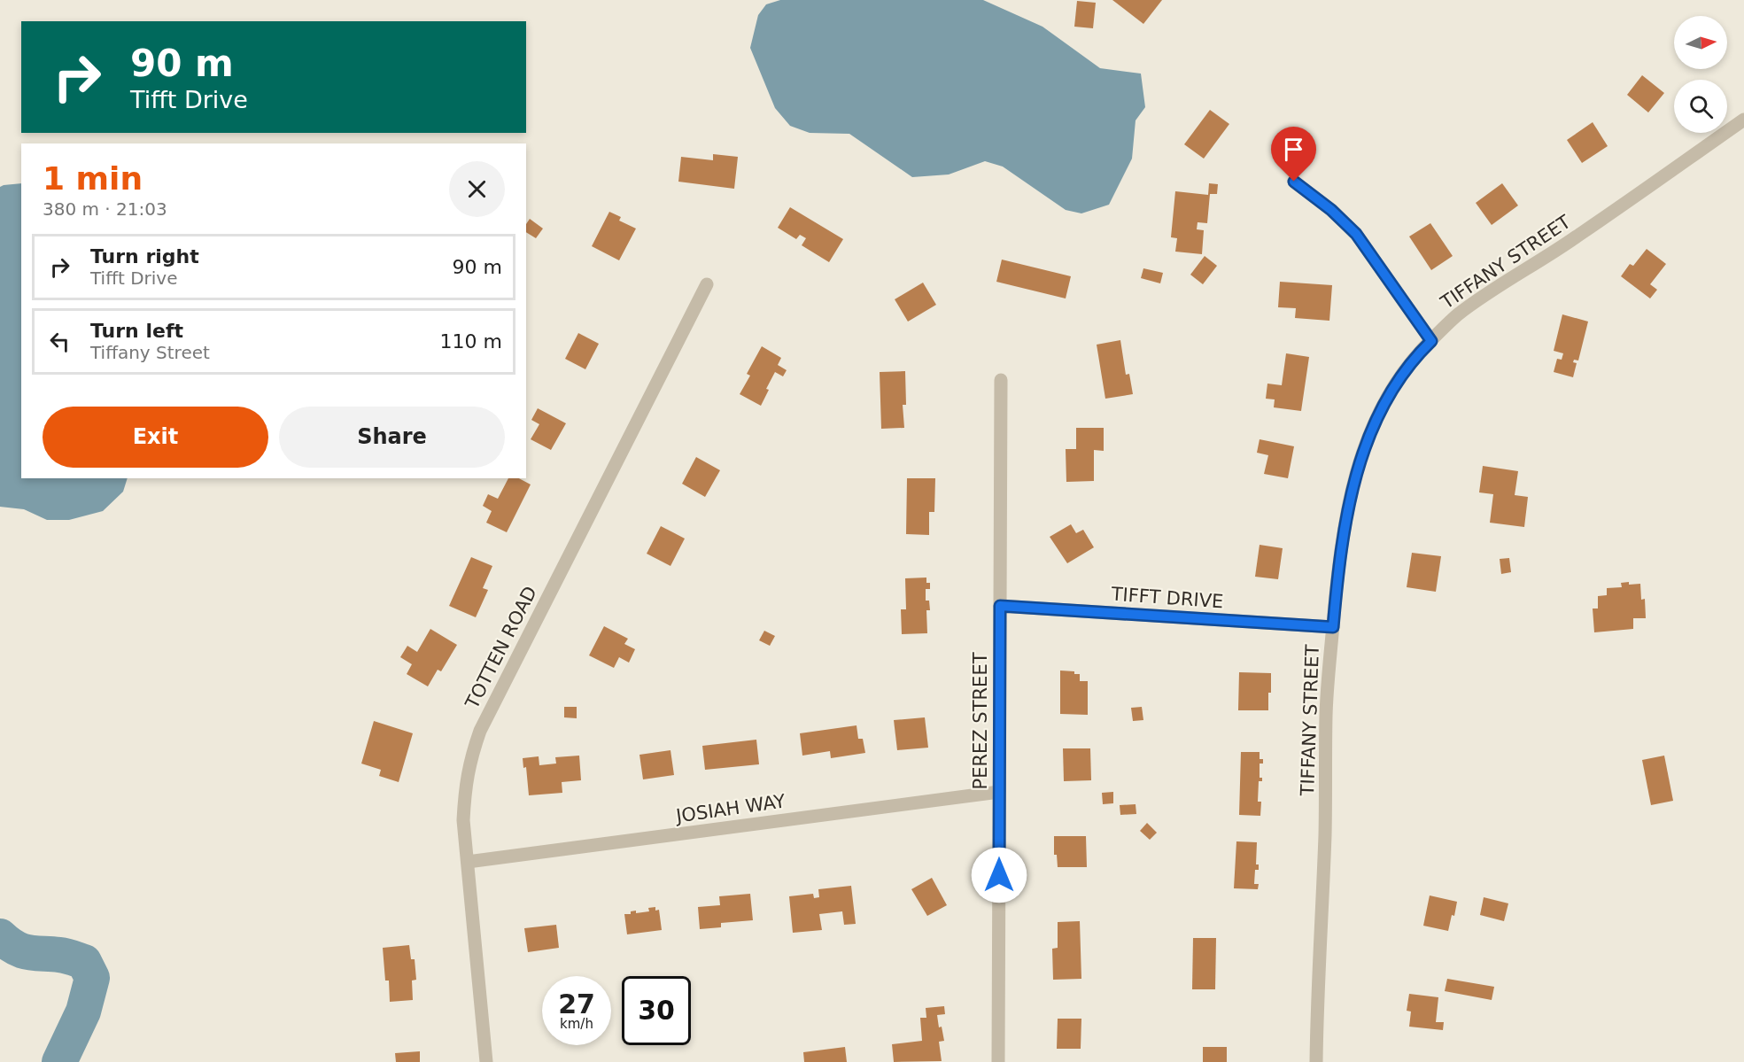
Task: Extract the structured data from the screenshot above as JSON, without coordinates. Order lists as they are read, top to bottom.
{
  "streets": {
    "street": [
      "TIFFANY STREET",
      "TIFFT DRIVE",
      "TOTTEN ROAD",
      "PEREZ STREET",
      "JOSIAH WAY"
    ]
  },
  "crossings": [
    ["TIFFANY STREET", "TIFFT DRIVE"],
    ["TIFFT DRIVE", "PEREZ STREET"],
    ["TOTTEN ROAD", "JOSIAH WAY"],
    ["PEREZ STREET", "JOSIAH WAY"]
  ],
  "north": "right",
  "page": {
    "turn": ["90 m", "Tifft Drive"],
    "heading": ["1 min", "380 m · 21:03"],
    "list": [
      {
        "name": "Turn right",
        "note": "Tifft Drive",
        "value": "90 m"
      },
      {
        "name": "Turn left",
        "note": "Tiffany Street",
        "value": "110 m"
      }
    ],
    "buttons": ["Exit", "Share"],
    "speed": "27 km/h",
    "limit": "30"
  }
}
